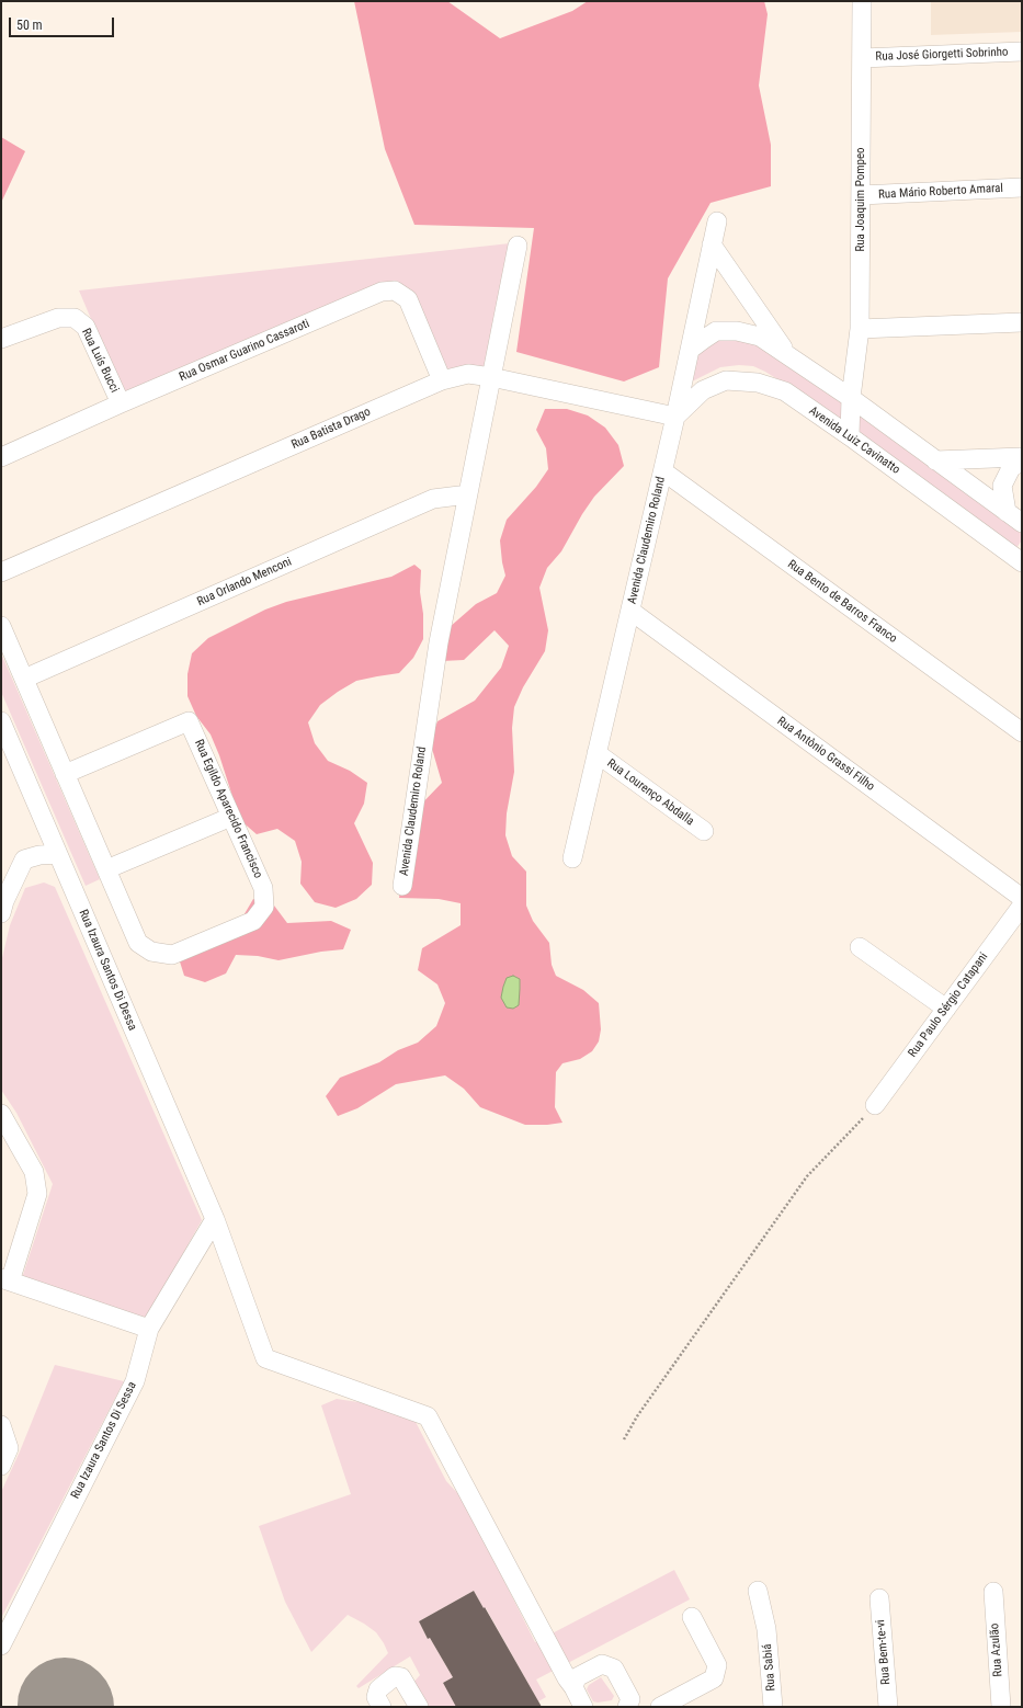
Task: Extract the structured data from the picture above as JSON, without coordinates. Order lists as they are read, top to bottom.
{
  "streets": {
    "street": [
      "Rua José Giorgetti Sobrinho",
      "Rua Mário Roberto Amaral",
      "Rua Joaquim Pompeo",
      "Rua Osmar Guarino Cassaroti",
      "Rua Luís Bucci",
      "Rua Batista Drago",
      "Avenida Luiz Cavinatto",
      "Avenida Claudemiro Roland",
      "Rua Orlando Menconi",
      "Rua Bento de Barros Franco",
      "Rua Antônio Grassi Filho",
      "Rua Lourenço Abdalla",
      "Rua Egildo Aparecido Francisco",
      "Rua Izaura Santos Di Dessa",
      "Rua Paulo Sérgio Catapani",
      "Rua Izaura Santos Di Sessa",
      "Rua Azulão",
      "Rua Bem-te-vi",
      "Rua Sabiá"
    ]
  },
  "crossings": [
    ["Rua José Giorgetti Sobrinho", "Rua Joaquim Pompeo"],
    ["Rua Mário Roberto Amaral", "Rua Joaquim Pompeo"],
    ["Rua Joaquim Pompeo", "Avenida Luiz Cavinatto"],
    ["Rua Osmar Guarino Cassaroti", "Rua Luís Bucci"],
    ["Rua Osmar Guarino Cassaroti", "Rua Batista Drago"],
    ["Rua Batista Drago", "Avenida Luiz Cavinatto"],
    ["Rua Batista Drago", "Avenida Claudemiro Roland"],
    ["Avenida Luiz Cavinatto", "Avenida Claudemiro Roland"],
    ["Avenida Claudemiro Roland", "Rua Orlando Menconi"],
    ["Avenida Claudemiro Roland", "Rua Bento de Barros Franco"],
    ["Avenida Claudemiro Roland", "Rua Antônio Grassi Filho"],
    ["Avenida Claudemiro Roland", "Rua Lourenço Abdalla"],
    ["Rua Izaura Santos Di Dessa", "Rua Izaura Santos Di Sessa"]
  ],
  "scale_bar": "50 m"
}
